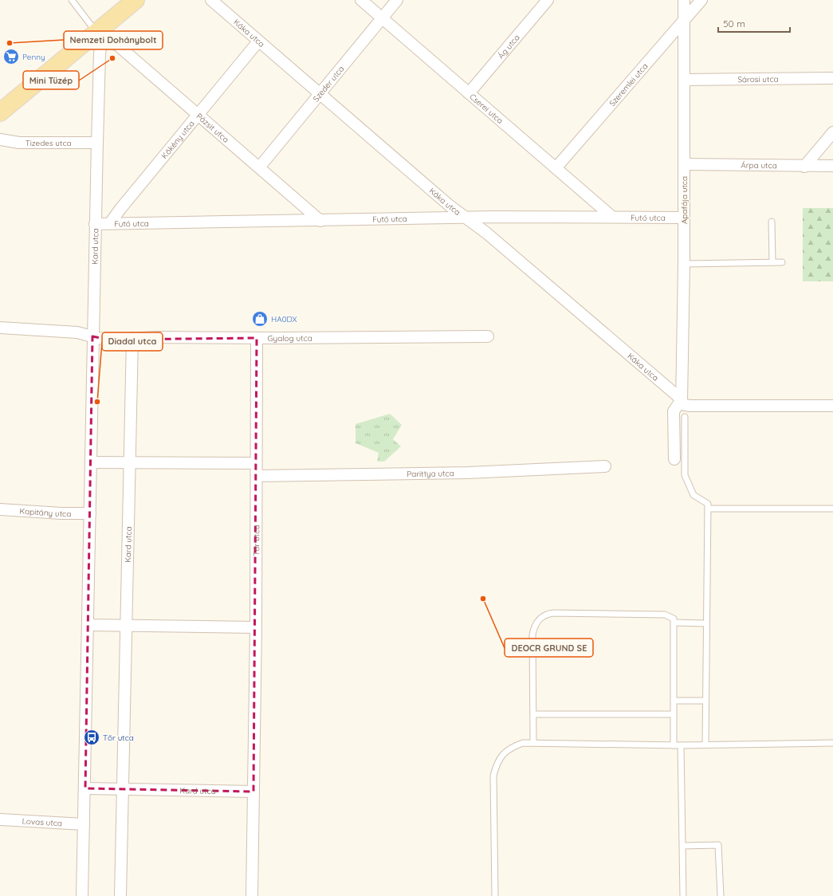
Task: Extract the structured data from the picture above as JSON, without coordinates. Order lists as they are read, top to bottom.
{
  "streets": {
    "street": [
      "Káka utca",
      "Ág utca",
      "Sárosi utca",
      "Szeder utca",
      "Szeremlei utca",
      "Cserei utca",
      "Pázsit utca",
      "Kökény utca",
      "Tizedes utca",
      "Árpa utca",
      "Apafája utca",
      "Futó utca",
      "Kard utca",
      "Gyalog utca",
      "Parittya utca",
      "Kapitány utca",
      "Tőr utca",
      "Lovas utca"
    ]
  },
  "crossings": [
    ["Káka utca", "Szeder utca"],
    ["Káka utca", "Kökény utca"],
    ["Káka utca", "Apafája utca"],
    ["Káka utca", "Futó utca"],
    ["Ág utca", "Cserei utca"],
    ["Sárosi utca", "Apafája utca"],
    ["Szeder utca", "Cserei utca"],
    ["Szeder utca", "Pázsit utca"],
    ["Szeremlei utca", "Cserei utca"],
    ["Szeremlei utca", "Apafája utca"],
    ["Cserei utca", "Futó utca"],
    ["Pázsit utca", "Kökény utca"],
    ["Pázsit utca", "Futó utca"],
    ["Pázsit utca", "Kard utca"],
    ["Kökény utca", "Futó utca"],
    ["Tizedes utca", "Kard utca"],
    ["Árpa utca", "Apafája utca"],
    ["Apafája utca", "Futó utca"],
    ["Futó utca", "Kard utca"],
    ["Kard utca", "Gyalog utca"],
    ["Kard utca", "Kapitány utca"],
    ["Kard utca", "Tőr utca"],
    ["Kard utca", "Lovas utca"],
    ["Gyalog utca", "Tőr utca"],
    ["Parittya utca", "Tőr utca"]
  ],
  "places": {
    "other": [
      "Nemzeti Dohánybolt",
      "Mini Tüzép",
      "Diadal utca",
      "DEOCR GRUND SE"
    ],
    "supermarket": ["Penny"],
    "shop": ["HA0DX"],
    "bus stop": ["Tőr utca"]
  },
  "scale_bar": "50 m"
}
